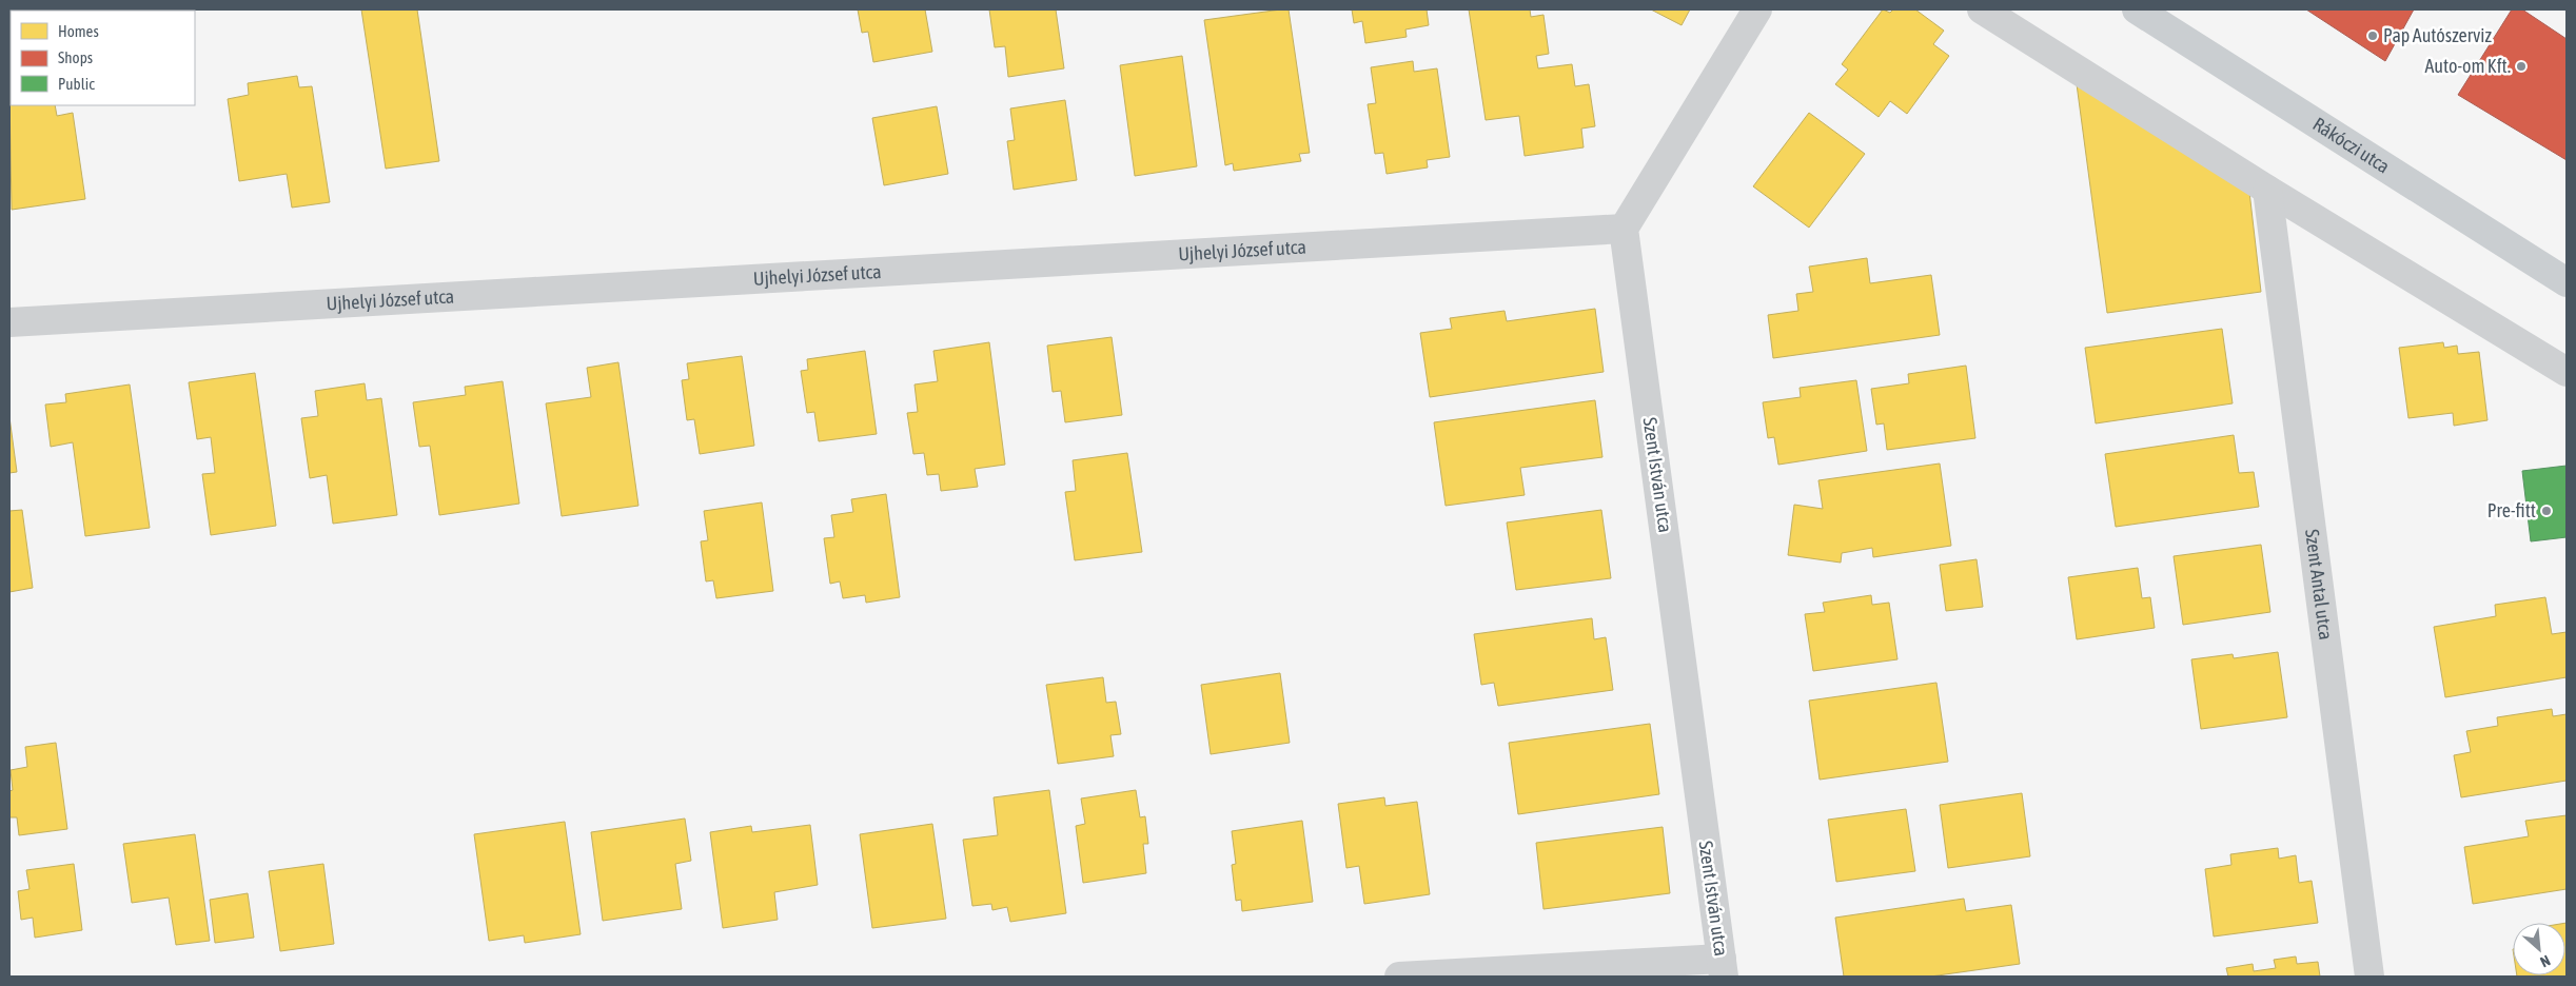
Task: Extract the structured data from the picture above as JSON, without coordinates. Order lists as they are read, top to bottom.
{
  "streets": {
    "main road": ["Rákóczi utca"],
    "street": ["Ujhelyi József utca", "Szent István utca", "Szent Antal utca"]
  },
  "crossings": [
    ["Ujhelyi József utca", "Szent István utca"]
  ],
  "places": ["Pap Autószerviz", "Auto-om Kft.", "Pre-fitt"],
  "legend": ["Homes", "Shops", "Public"],
  "north": "bottom right"
}
